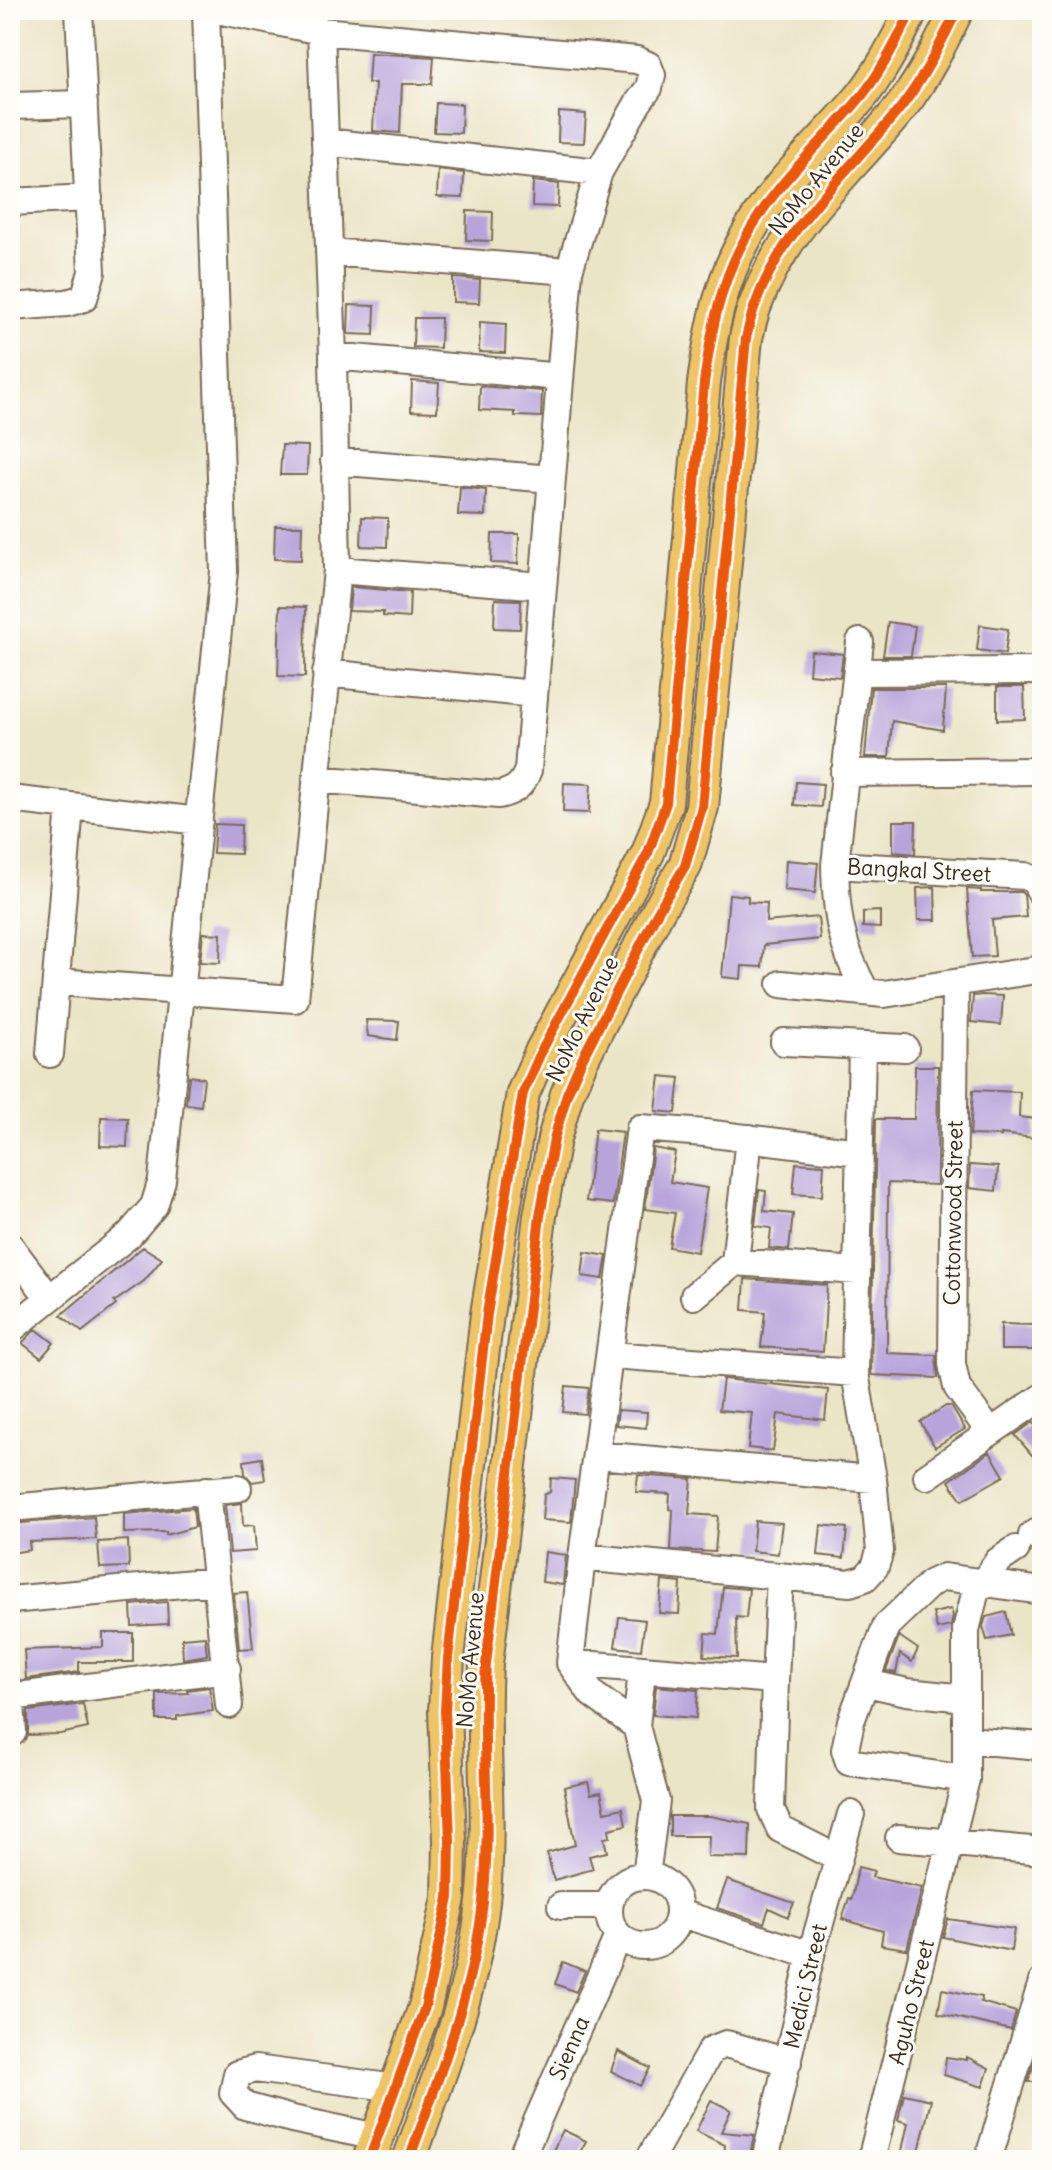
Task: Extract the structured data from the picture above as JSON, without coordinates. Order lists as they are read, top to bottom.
{
  "streets": {
    "main road": ["NoMo Avenue"],
    "street": [
      "Bangkal Street",
      "Cottonwood Street",
      "Medici Street",
      "Aguho Street",
      "Sienna"
    ]
  }
}
